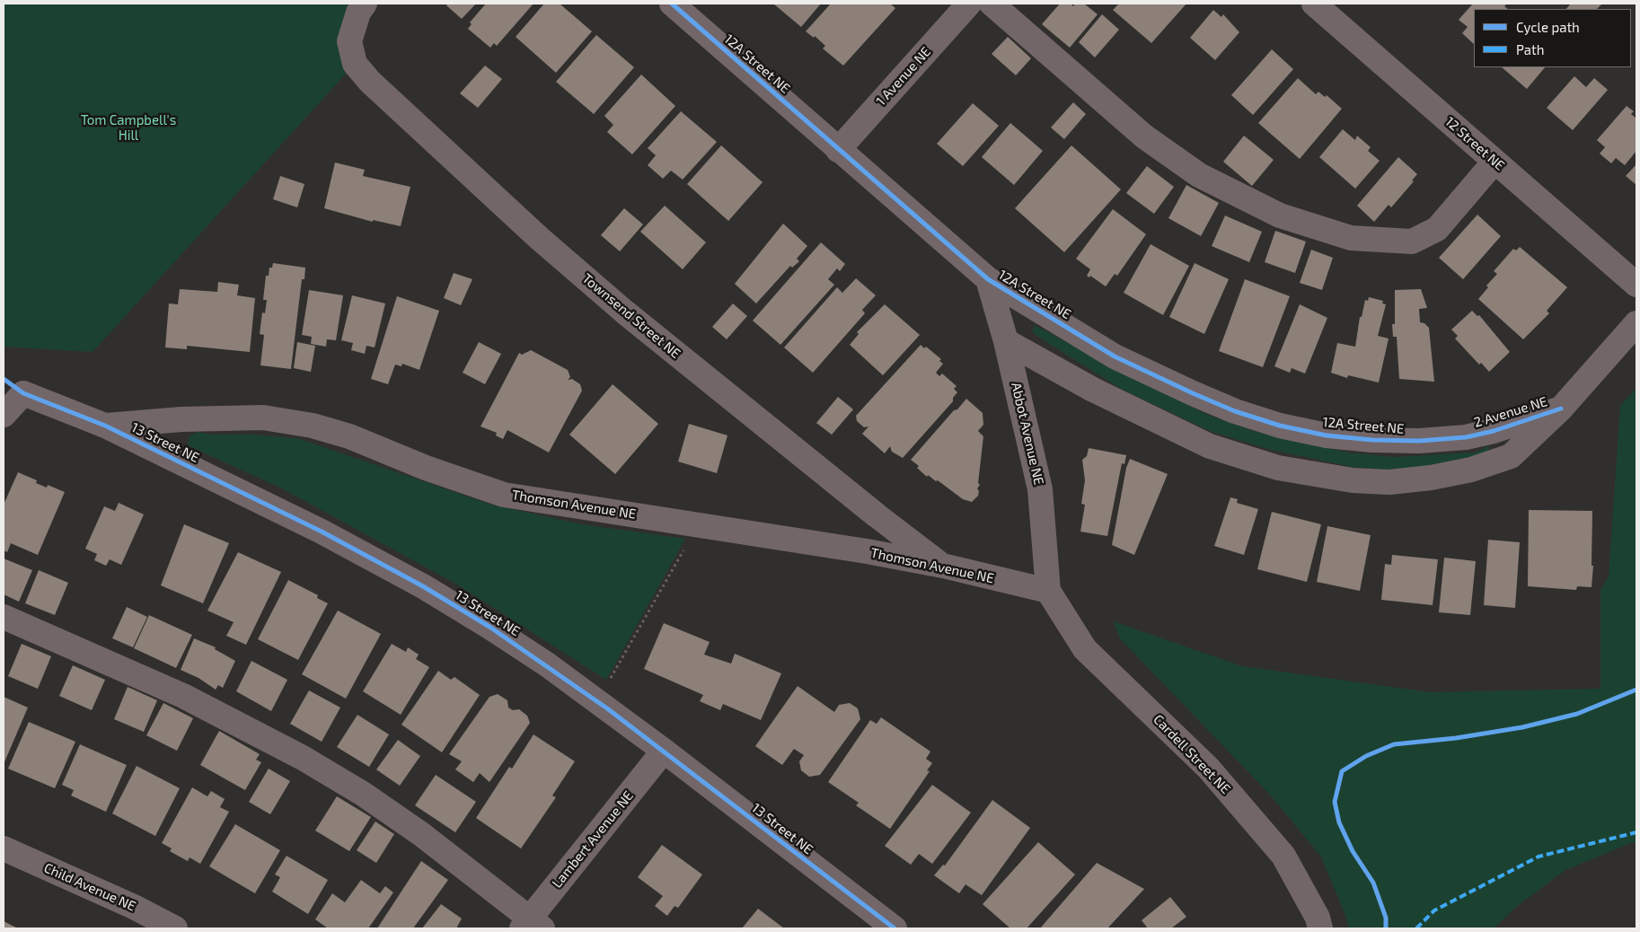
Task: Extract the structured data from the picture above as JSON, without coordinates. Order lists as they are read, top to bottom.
{
  "streets": {
    "street": [
      "12A Street NE",
      "1 Avenue NE",
      "12 Street NE",
      "Townsend Street NE",
      "2 Avenue NE",
      "Abbot Avenue NE",
      "13 Street NE",
      "Thomson Avenue NE",
      "Cardell Street NE",
      "Lambert Avenue NE",
      "Child Avenue NE"
    ]
  },
  "crossings": [
    ["12A Street NE", "1 Avenue NE"],
    ["12A Street NE", "2 Avenue NE"],
    ["12A Street NE", "Abbot Avenue NE"],
    ["Townsend Street NE", "Thomson Avenue NE"],
    ["Abbot Avenue NE", "Thomson Avenue NE"],
    ["Abbot Avenue NE", "Cardell Street NE"],
    ["13 Street NE", "Thomson Avenue NE"],
    ["13 Street NE", "Lambert Avenue NE"],
    ["Thomson Avenue NE", "Cardell Street NE"]
  ],
  "parks": ["Tom Campbell's Hill"],
  "legend": ["Cycle path", "Path"]
}
